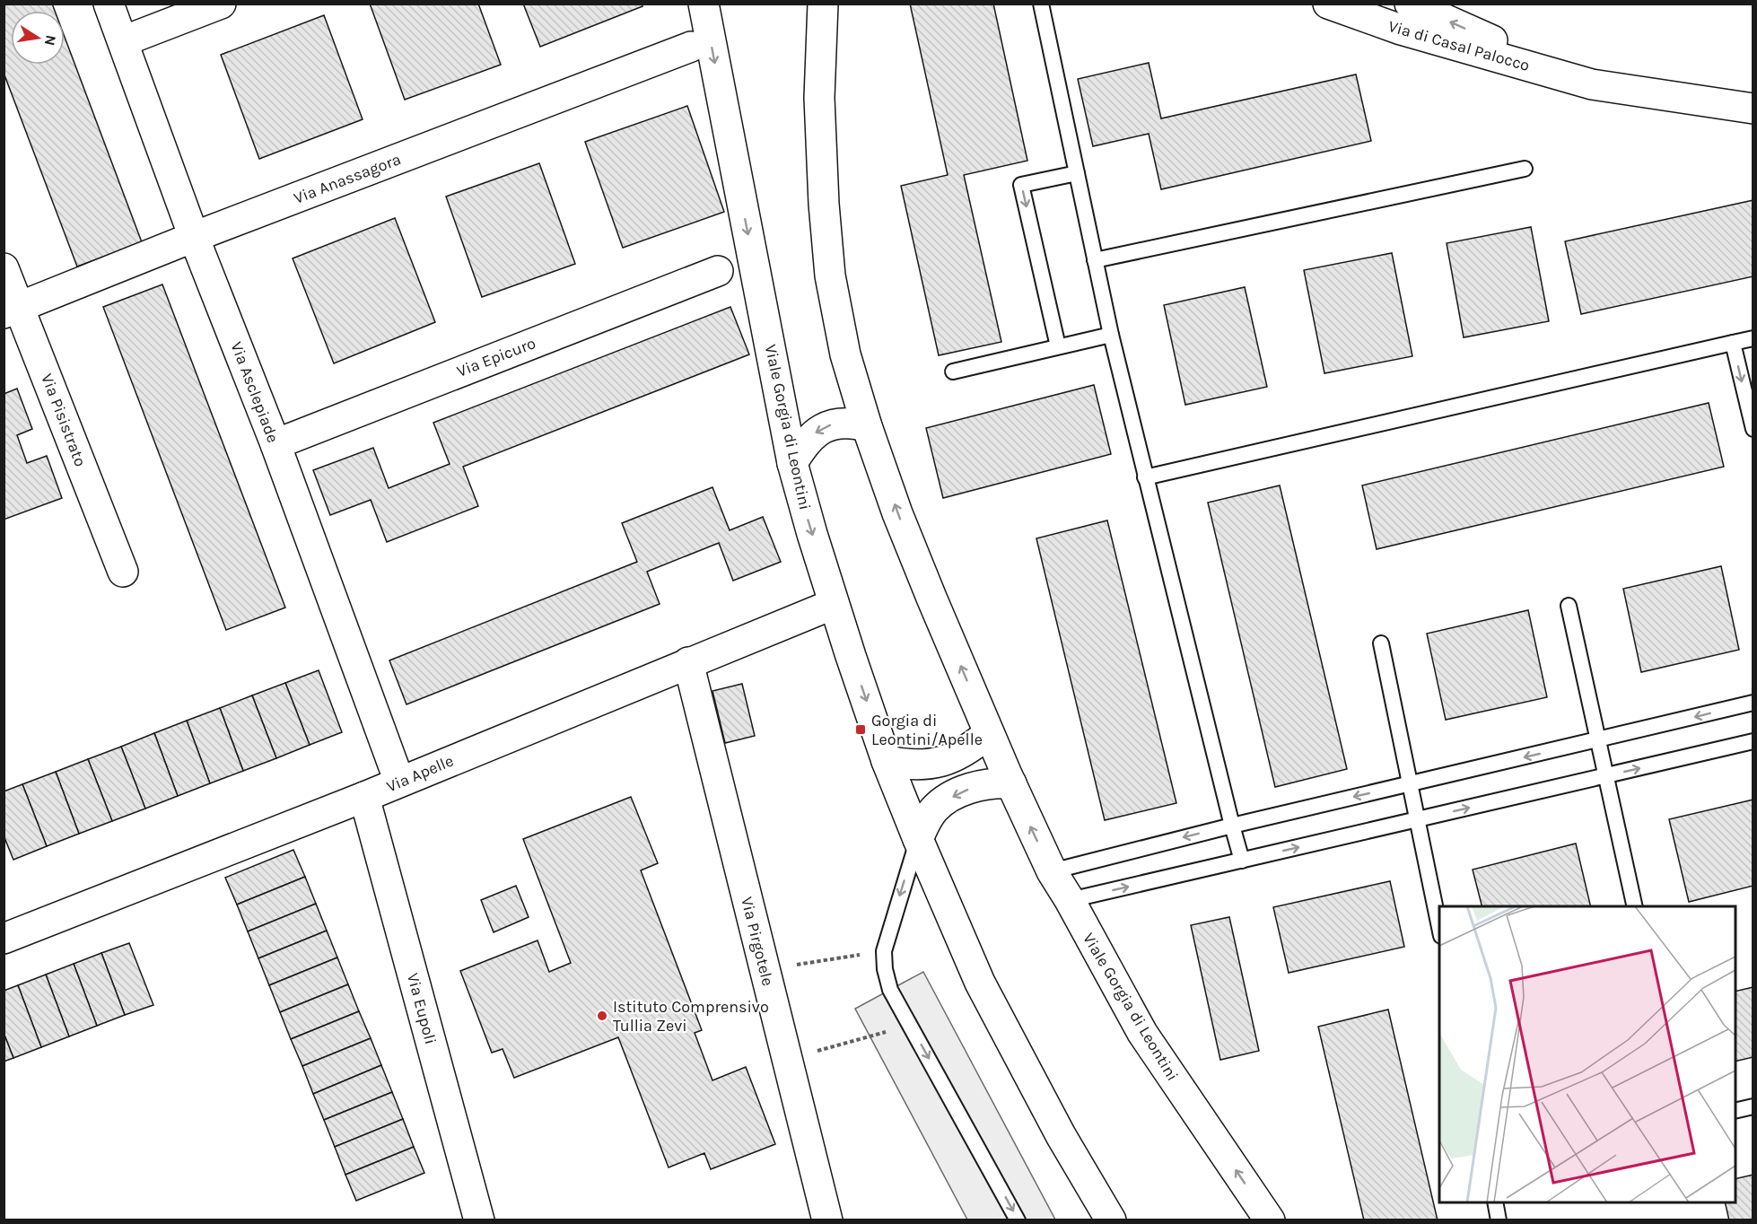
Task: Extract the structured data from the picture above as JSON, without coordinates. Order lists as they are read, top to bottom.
{
  "streets": {
    "street": [
      "Via di Casal Palocco",
      "Via Anassagora",
      "Via Epicuro",
      "Via Asclepiade",
      "Via Pisistrato",
      "Viale Gorgia di Leontini",
      "Via Apelle",
      "Via Pirgotele",
      "Via Eupoli"
    ]
  },
  "crossings": [
    ["Via Anassagora", "Via Asclepiade"],
    ["Via Anassagora", "Via Pisistrato"],
    ["Via Epicuro", "Via Asclepiade"],
    ["Via Asclepiade", "Via Apelle"],
    ["Viale Gorgia di Leontini", "Via Apelle"],
    ["Via Apelle", "Via Pirgotele"],
    ["Via Apelle", "Via Eupoli"]
  ],
  "places": {
    "transit": ["Gorgia di Leontini/Apelle"],
    "other": ["Istituto Comprensivo Tullia Zevi"]
  },
  "north": "right"
}
